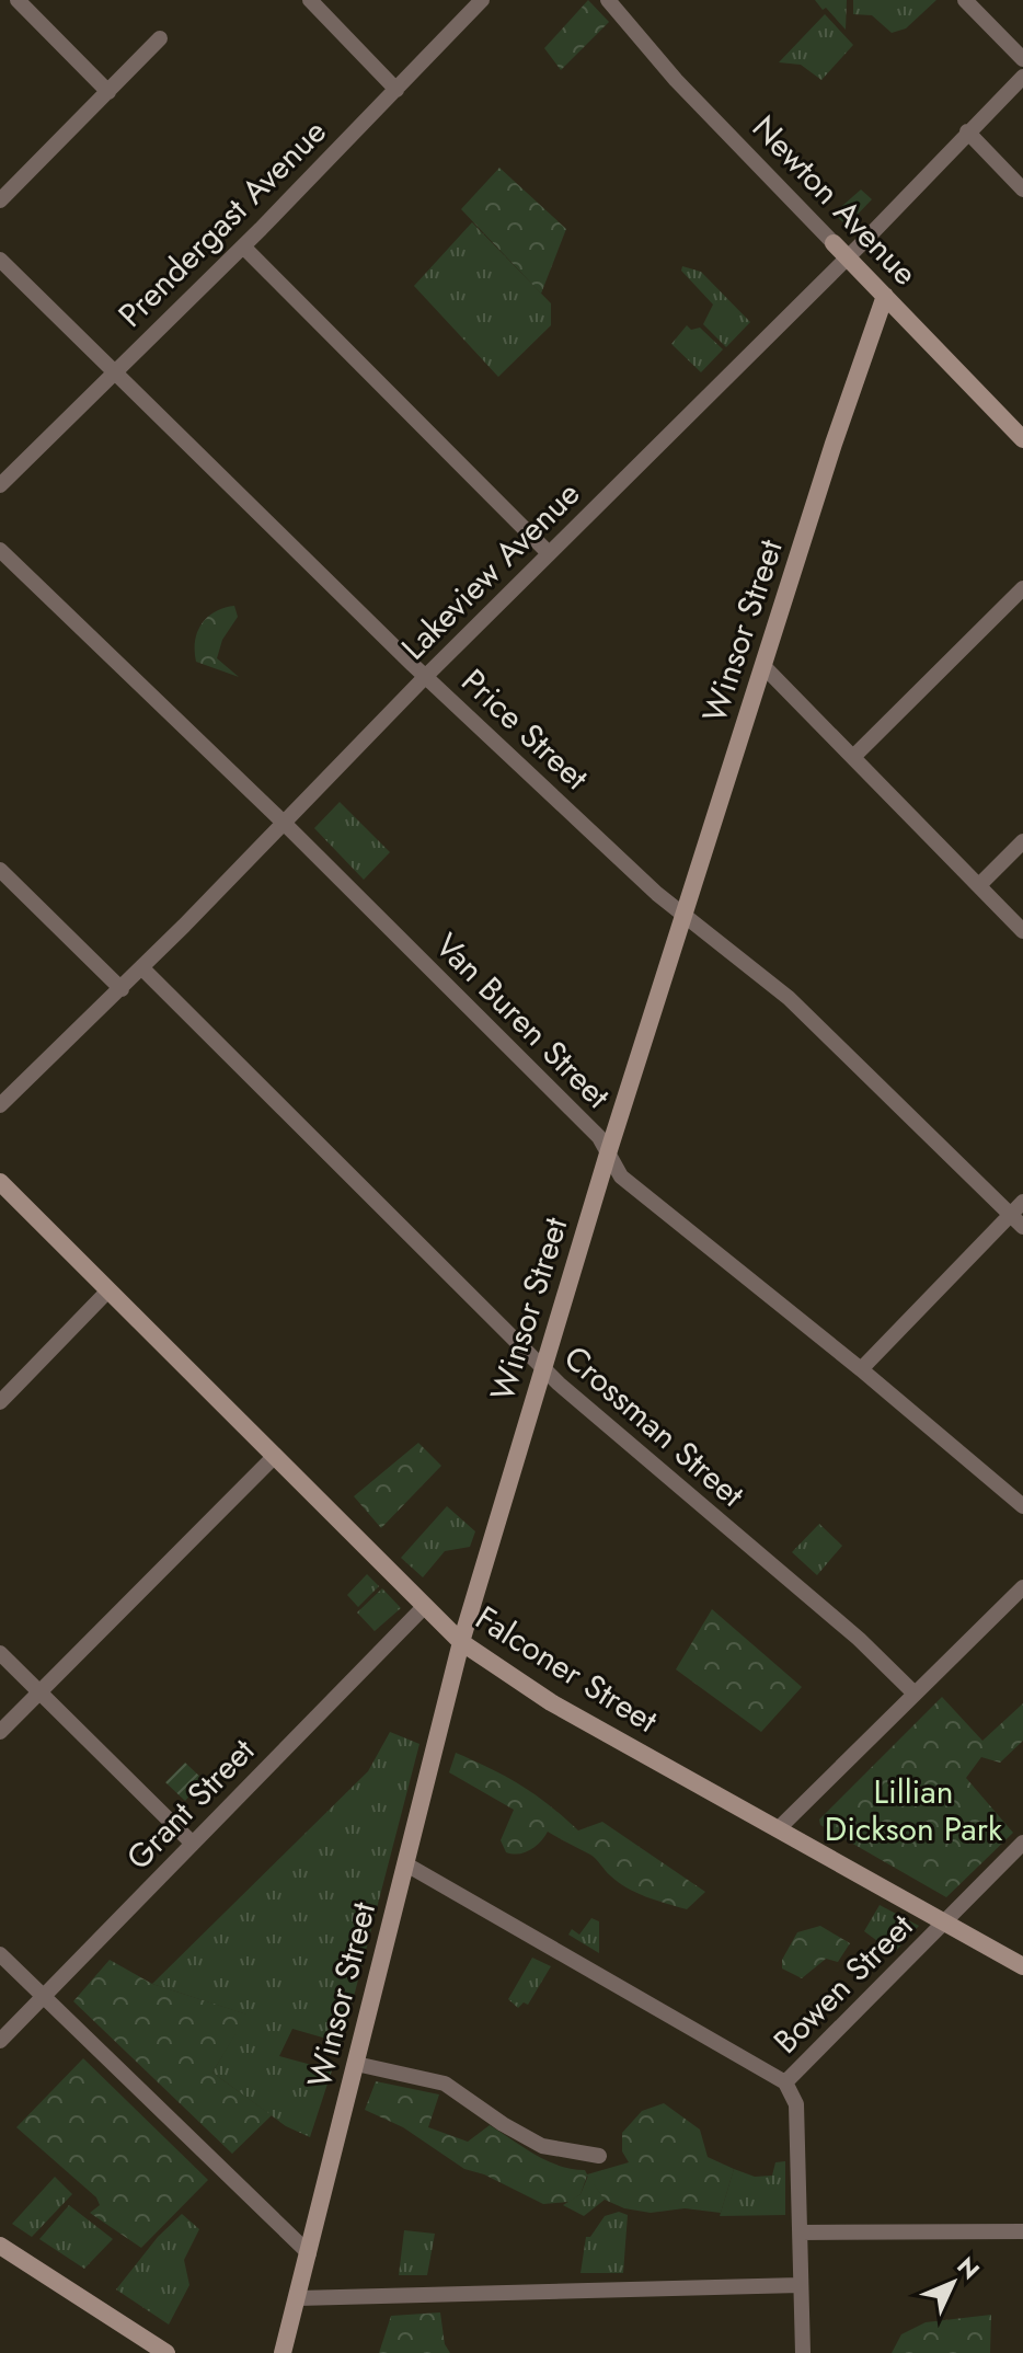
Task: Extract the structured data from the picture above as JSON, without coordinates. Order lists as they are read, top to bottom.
{
  "streets": {
    "street": [
      "Newton Avenue",
      "Prendergast Avenue",
      "Lakeview Avenue",
      "Winsor Street",
      "Price Street",
      "Van Buren Street",
      "Crossman Street",
      "Falconer Street",
      "Grant Street",
      "Bowen Street"
    ]
  },
  "crossings": [
    ["Newton Avenue", "Lakeview Avenue"],
    ["Newton Avenue", "Winsor Street"],
    ["Prendergast Avenue", "Price Street"],
    ["Lakeview Avenue", "Price Street"],
    ["Lakeview Avenue", "Van Buren Street"],
    ["Lakeview Avenue", "Crossman Street"],
    ["Winsor Street", "Price Street"],
    ["Winsor Street", "Van Buren Street"],
    ["Winsor Street", "Crossman Street"],
    ["Winsor Street", "Falconer Street"],
    ["Falconer Street", "Grant Street"],
    ["Falconer Street", "Bowen Street"]
  ],
  "parks": ["Lillian Dickson Park"],
  "north": "top right"
}
